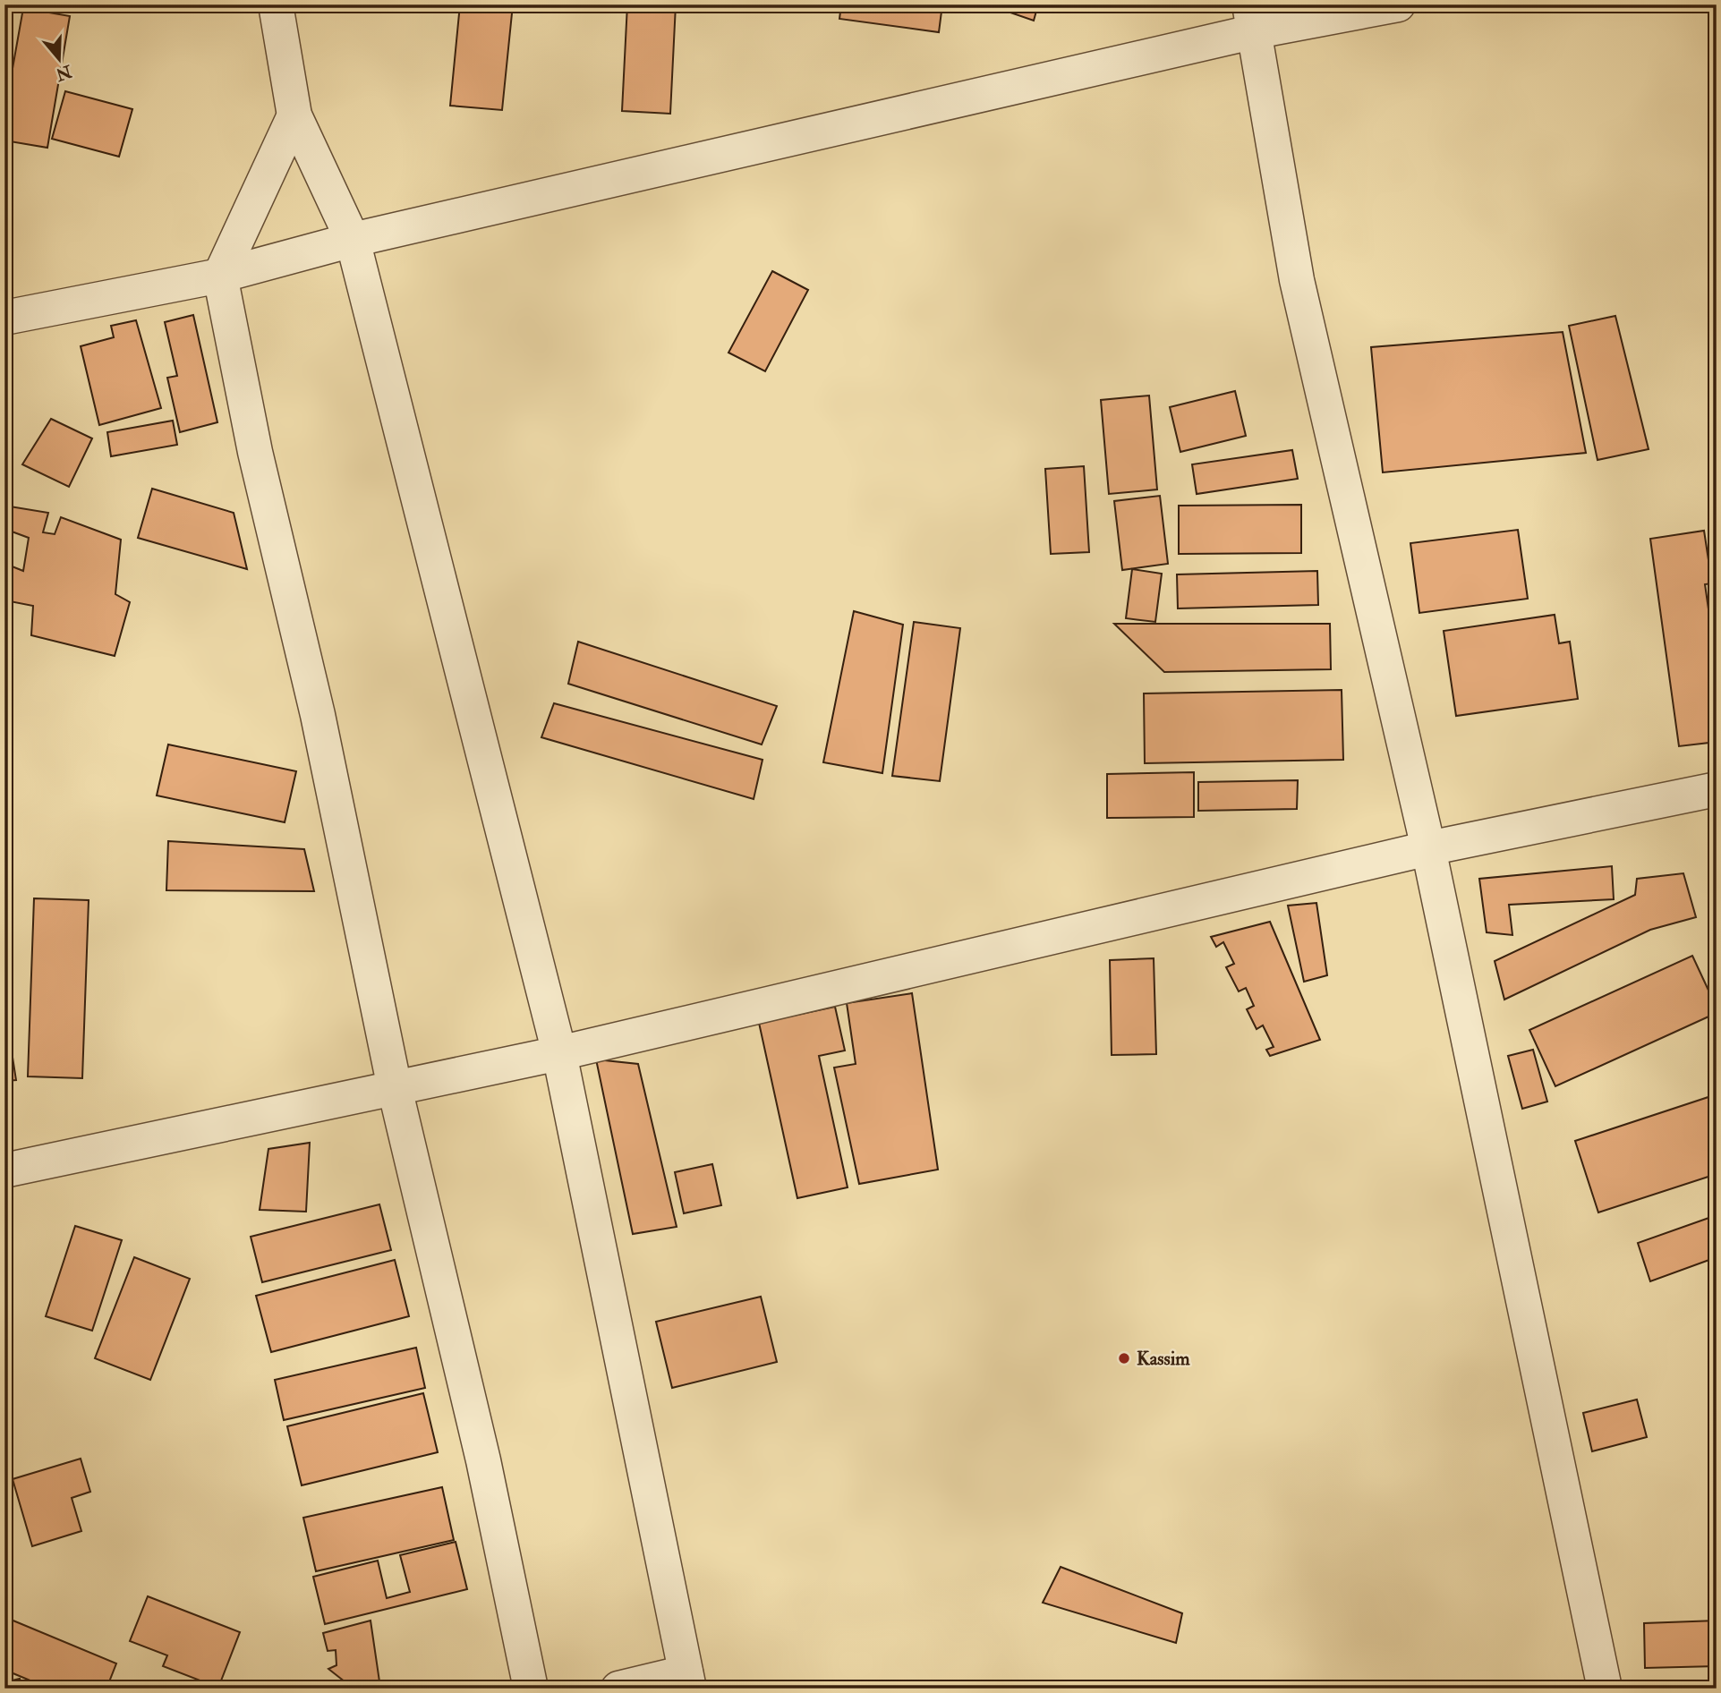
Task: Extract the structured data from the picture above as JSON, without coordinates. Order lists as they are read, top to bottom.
{
  "places": ["Kassim"],
  "north": "bottom"
}
